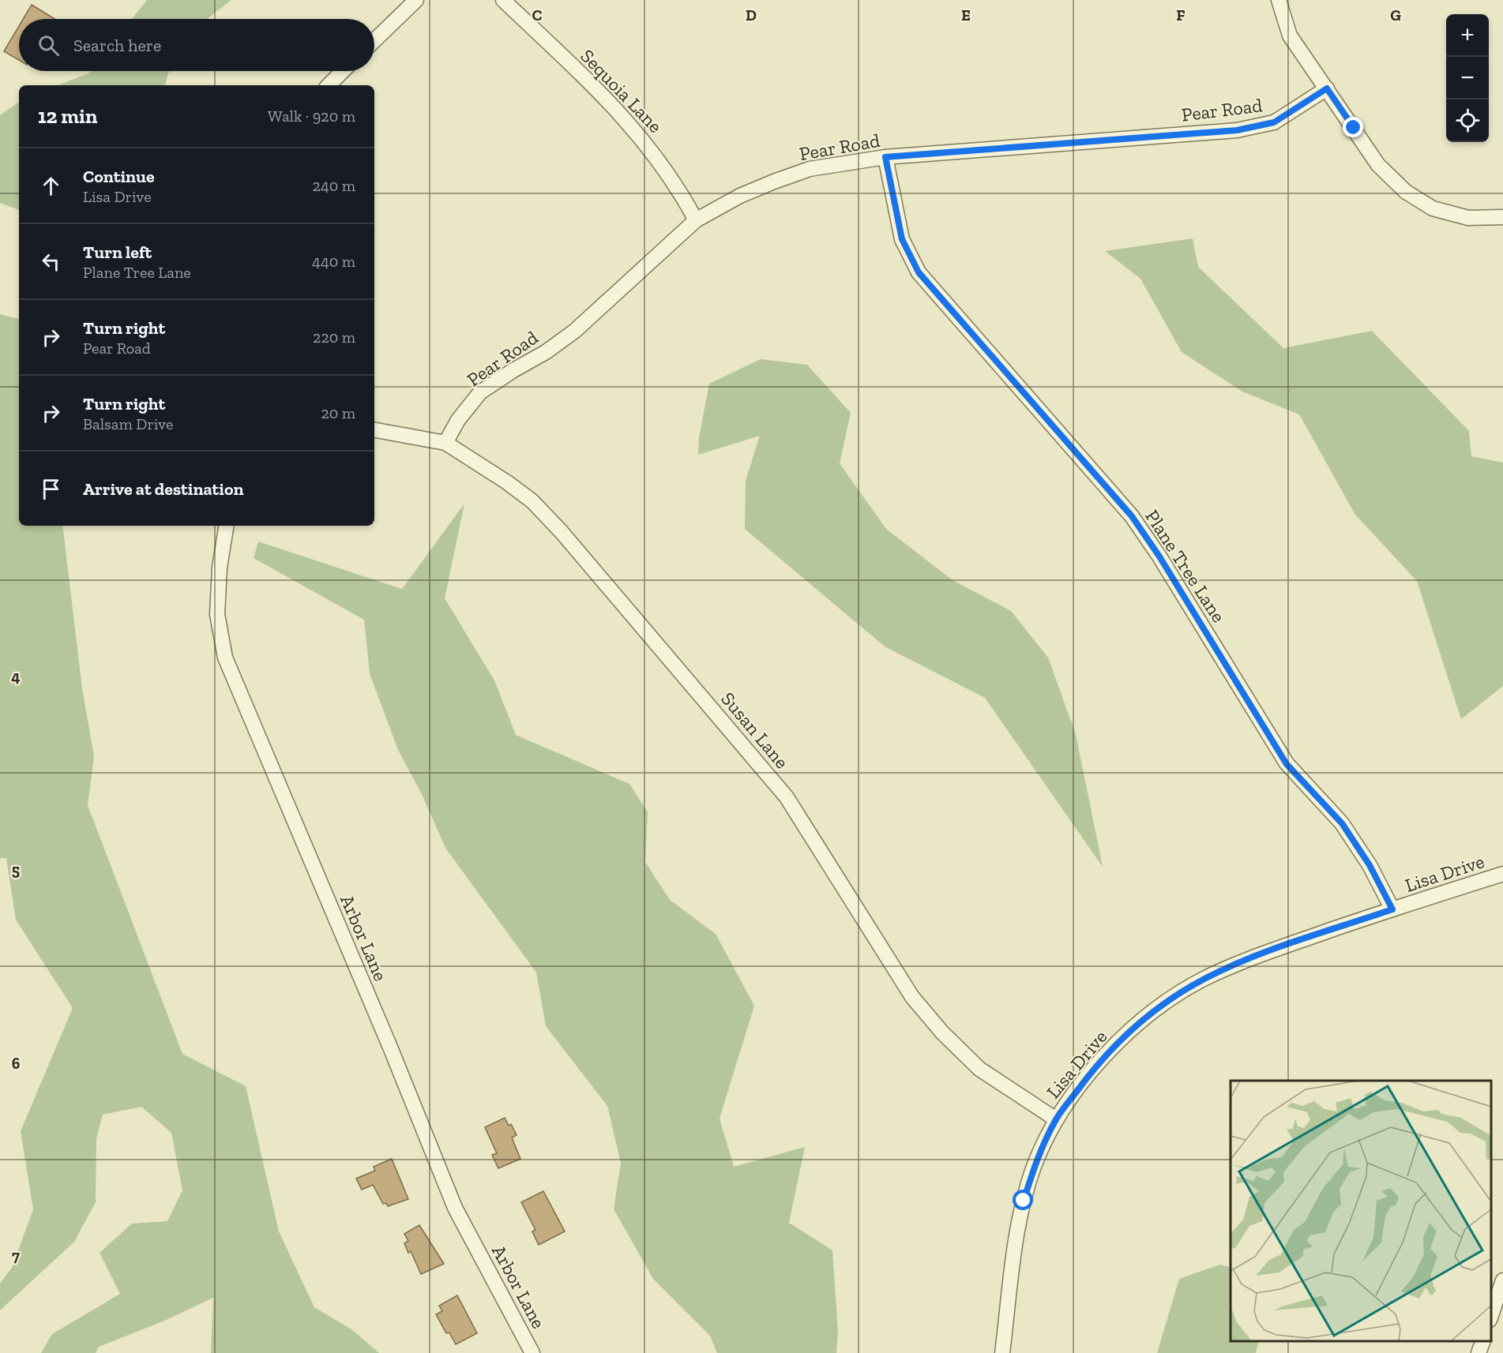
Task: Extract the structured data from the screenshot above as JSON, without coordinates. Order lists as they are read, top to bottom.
{
  "streets": {
    "street": [
      "Sequoia Lane",
      "Pear Road",
      "Plane Tree Lane",
      "Susan Lane",
      "Lisa Drive",
      "Arbor Lane"
    ]
  },
  "crossings": [
    ["Sequoia Lane", "Pear Road"],
    ["Pear Road", "Plane Tree Lane"],
    ["Pear Road", "Susan Lane"],
    ["Plane Tree Lane", "Lisa Drive"],
    ["Susan Lane", "Lisa Drive"]
  ],
  "page": {
    "map_buttons": ["+", "−"],
    "search": "Search here",
    "heading": ["12 min", "Walk · 920 m"],
    "list": [
      ["Continue", "Lisa Drive", "240 m"],
      ["Turn left", "Plane Tree Lane", "440 m"],
      ["Turn right", "Pear Road", "220 m"],
      ["Turn right", "Balsam Drive", "20 m"],
      "Arrive at destination"
    ]
  },
  "grid": {
    "columns": [
      "C",
      "D",
      "E",
      "F",
      "G"
    ],
    "rows": [
      "4",
      "5",
      "6",
      "7"
    ]
  }
}
